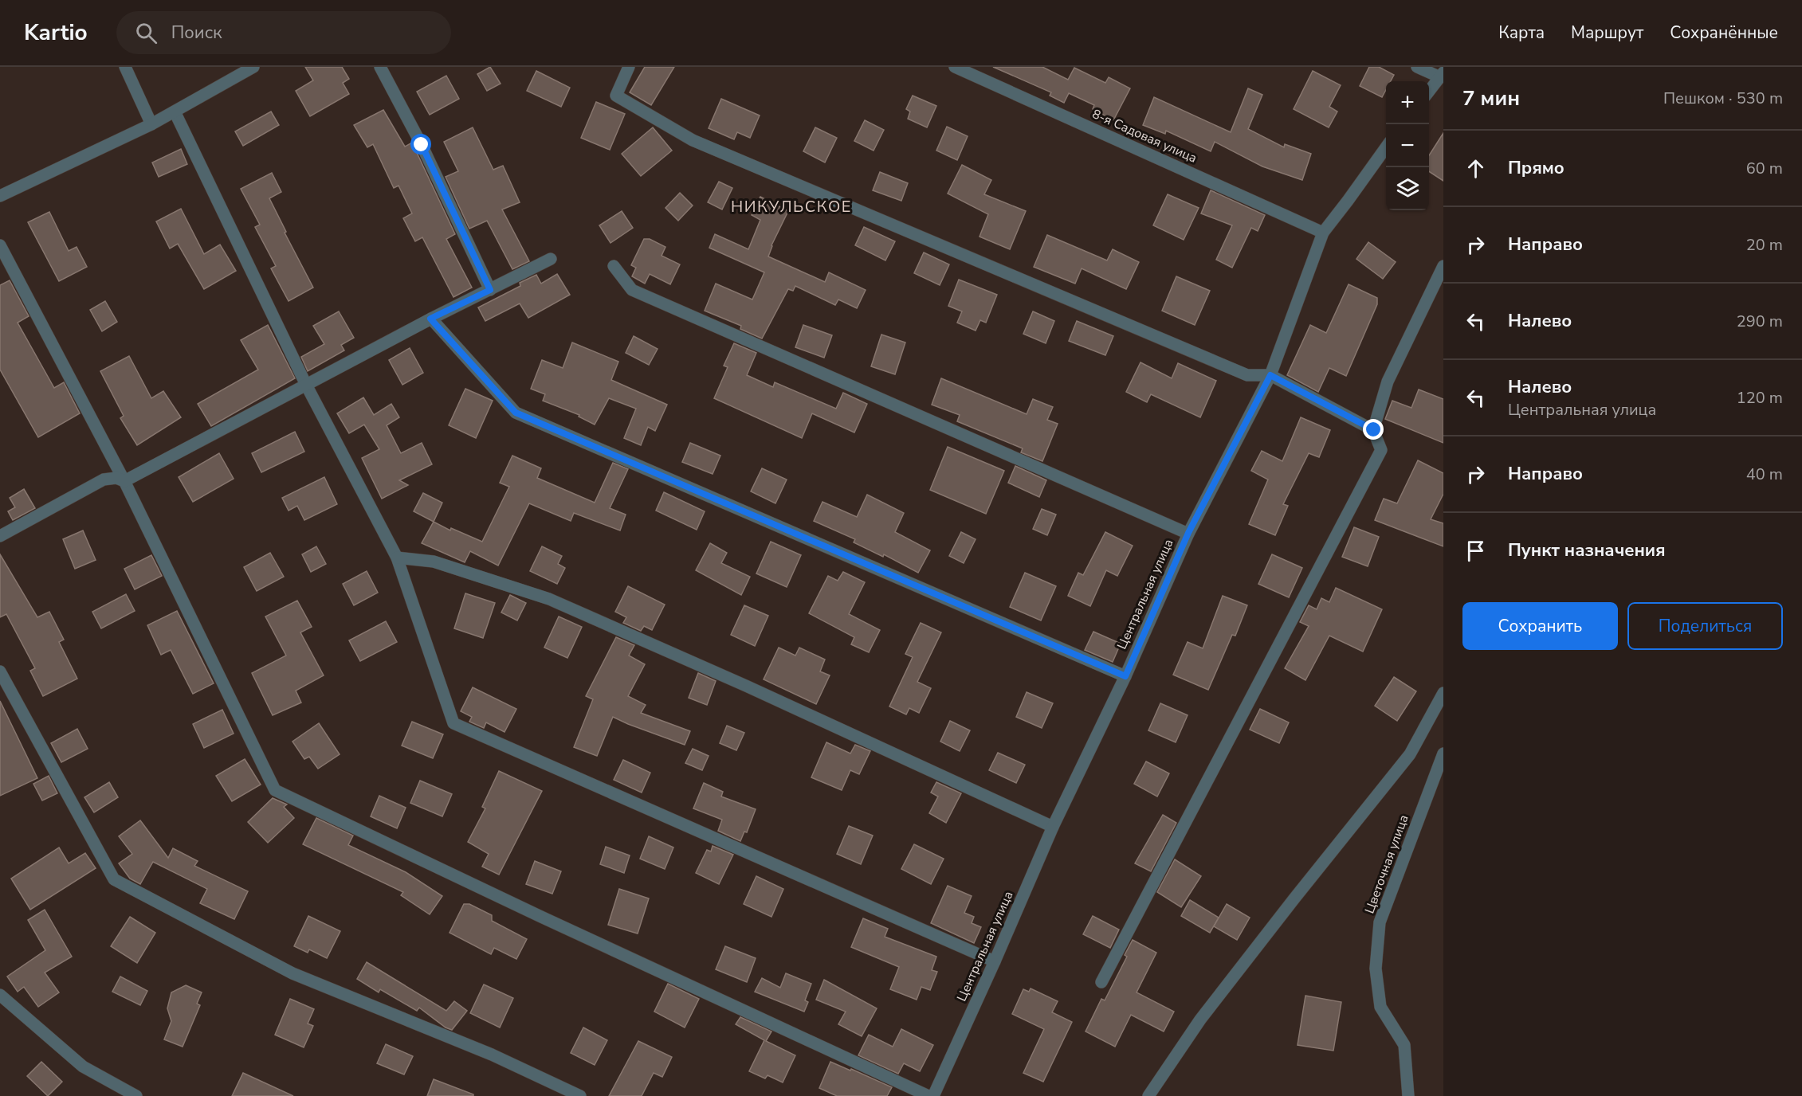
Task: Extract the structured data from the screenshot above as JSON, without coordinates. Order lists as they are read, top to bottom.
{
  "streets": {
    "street": ["8-я Садовая улица", "Центральная улица", "Цветочная улица"]
  },
  "crossings": [
    ["8-я Садовая улица", "Центральная улица"]
  ],
  "districts": ["НИКУЛЬСКОЕ"],
  "page": {
    "header": "Kartio",
    "search": "Поиск",
    "nav": ["Карта", "Маршрут", "Сохранённые"],
    "heading": ["7 мин", "Пешком · 530 m"],
    "map_buttons": ["+", "−"],
    "list": [
      ["Прямо", "60 m"],
      ["Направо", "20 m"],
      ["Налево", "290 m"],
      ["Налево", "Центральная улица", "120 m"],
      ["Направо", "40 m"],
      "Пункт назначения"
    ],
    "buttons": ["Сохранить", "Поделиться"]
  }
}
